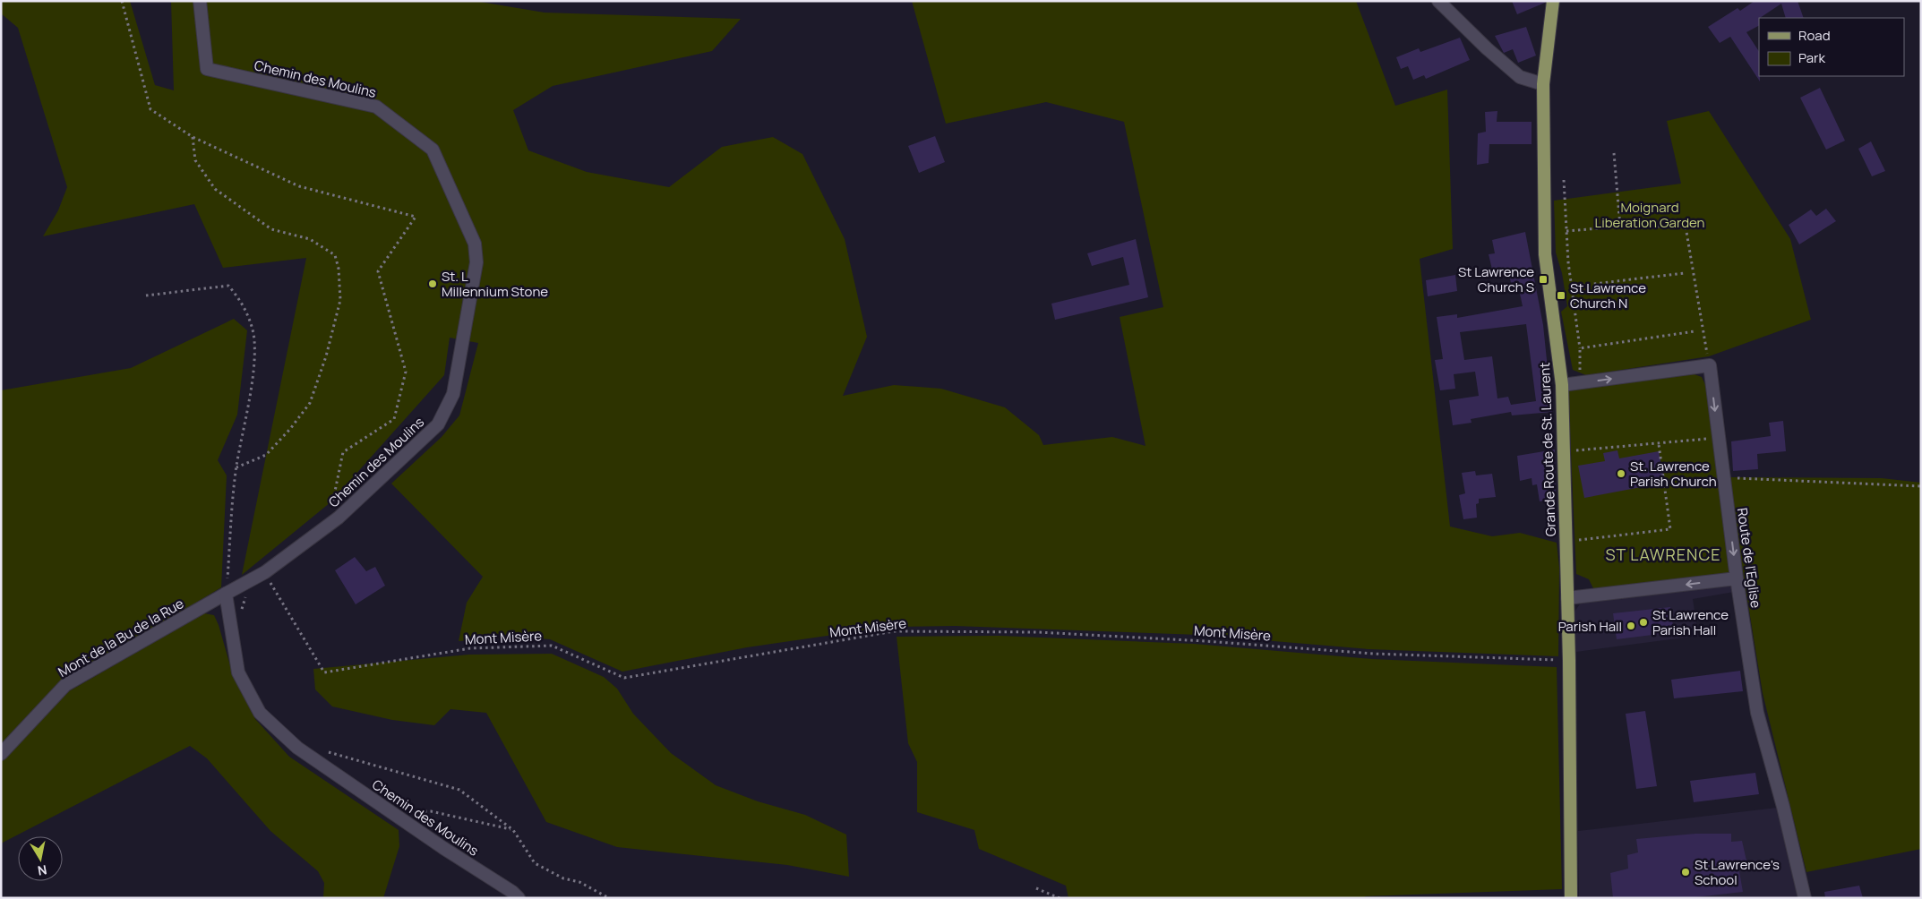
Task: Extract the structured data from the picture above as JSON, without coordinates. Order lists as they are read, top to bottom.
{
  "streets": {
    "main road": ["Grande Route de St. Laurent"],
    "street": ["Chemin des Moulins", "Route de l'Eglise", "Mont de la Bu de la Rue"],
    "path": ["Mont Misère"]
  },
  "crossings": [
    ["Chemin des Moulins", "Mont Misère"],
    ["Chemin des Moulins", "Mont de la Bu de la Rue"],
    ["Grande Route de St. Laurent", "Mont Misère"]
  ],
  "districts": ["ST LAWRENCE"],
  "parks": ["Moignard Liberation Garden"],
  "places": {
    "transit": ["St Lawrence Church S", "St Lawrence Church N"],
    "other": [
      "St. L Millennium Stone",
      "St. Lawrence Parish Church",
      "St Lawrence Parish Hall",
      "Parish Hall",
      "St Lawrence's School"
    ]
  },
  "legend": ["Road", "Park"],
  "north": "bottom"
}
